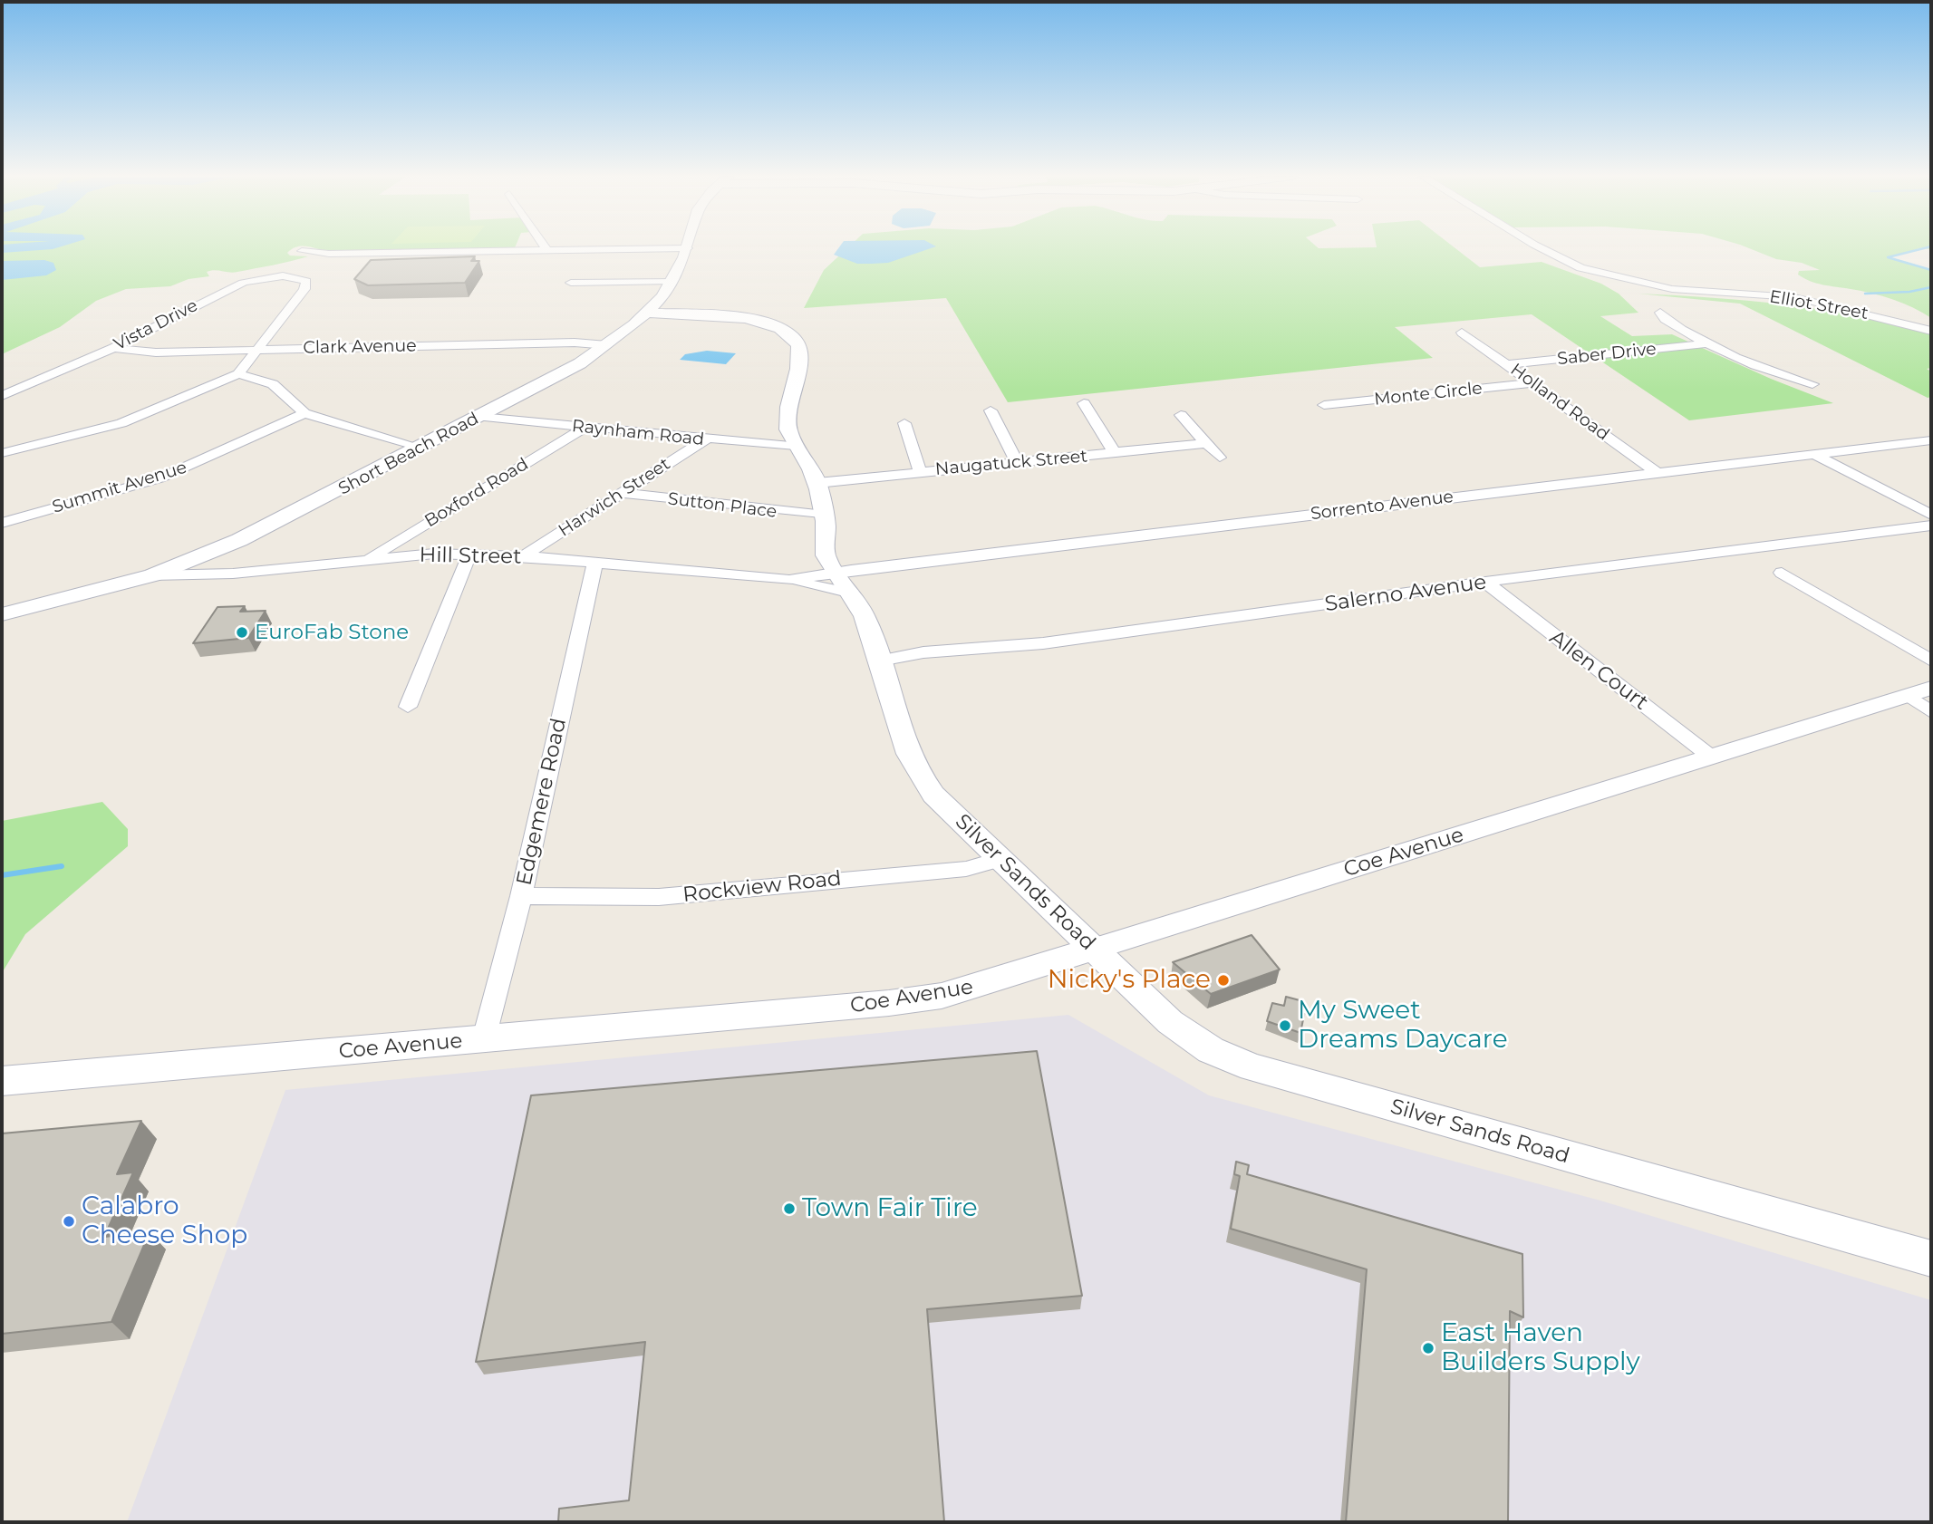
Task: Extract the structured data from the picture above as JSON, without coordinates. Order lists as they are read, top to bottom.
{
  "streets": {
    "main road": ["Short Beach Road", "Coe Avenue", "Silver Sands Road"],
    "street": [
      "Elliot Street",
      "Vista Drive",
      "Clark Avenue",
      "Saber Drive",
      "Monte Circle",
      "Holland Road",
      "Raynham Road",
      "Naugatuck Street",
      "Summit Avenue",
      "Boxford Road",
      "Harwich Street",
      "Sutton Place",
      "Sorrento Avenue",
      "Hill Street",
      "Salerno Avenue",
      "Allen Court",
      "Edgemere Road",
      "Rockview Road"
    ]
  },
  "crossings": [
    ["Vista Drive", "Clark Avenue"],
    ["Clark Avenue", "Short Beach Road"],
    ["Saber Drive", "Holland Road"],
    ["Monte Circle", "Holland Road"],
    ["Holland Road", "Sorrento Avenue"],
    ["Raynham Road", "Short Beach Road"],
    ["Raynham Road", "Boxford Road"],
    ["Raynham Road", "Harwich Street"],
    ["Raynham Road", "Silver Sands Road"],
    ["Short Beach Road", "Hill Street"],
    ["Short Beach Road", "Silver Sands Road"],
    ["Naugatuck Street", "Silver Sands Road"],
    ["Boxford Road", "Hill Street"],
    ["Harwich Street", "Sutton Place"],
    ["Harwich Street", "Hill Street"],
    ["Sutton Place", "Silver Sands Road"],
    ["Sorrento Avenue", "Hill Street"],
    ["Sorrento Avenue", "Silver Sands Road"],
    ["Hill Street", "Edgemere Road"],
    ["Hill Street", "Silver Sands Road"],
    ["Salerno Avenue", "Allen Court"],
    ["Salerno Avenue", "Silver Sands Road"],
    ["Allen Court", "Coe Avenue"],
    ["Edgemere Road", "Coe Avenue"],
    ["Edgemere Road", "Rockview Road"],
    ["Coe Avenue", "Silver Sands Road"],
    ["Silver Sands Road", "Rockview Road"]
  ],
  "places": [
    "EuroFab Stone",
    "Nicky's Place",
    "My Sweet Dreams Daycare",
    "Town Fair Tire",
    "Calabro Cheese Shop",
    "East Haven Builders Supply"
  ]
}
